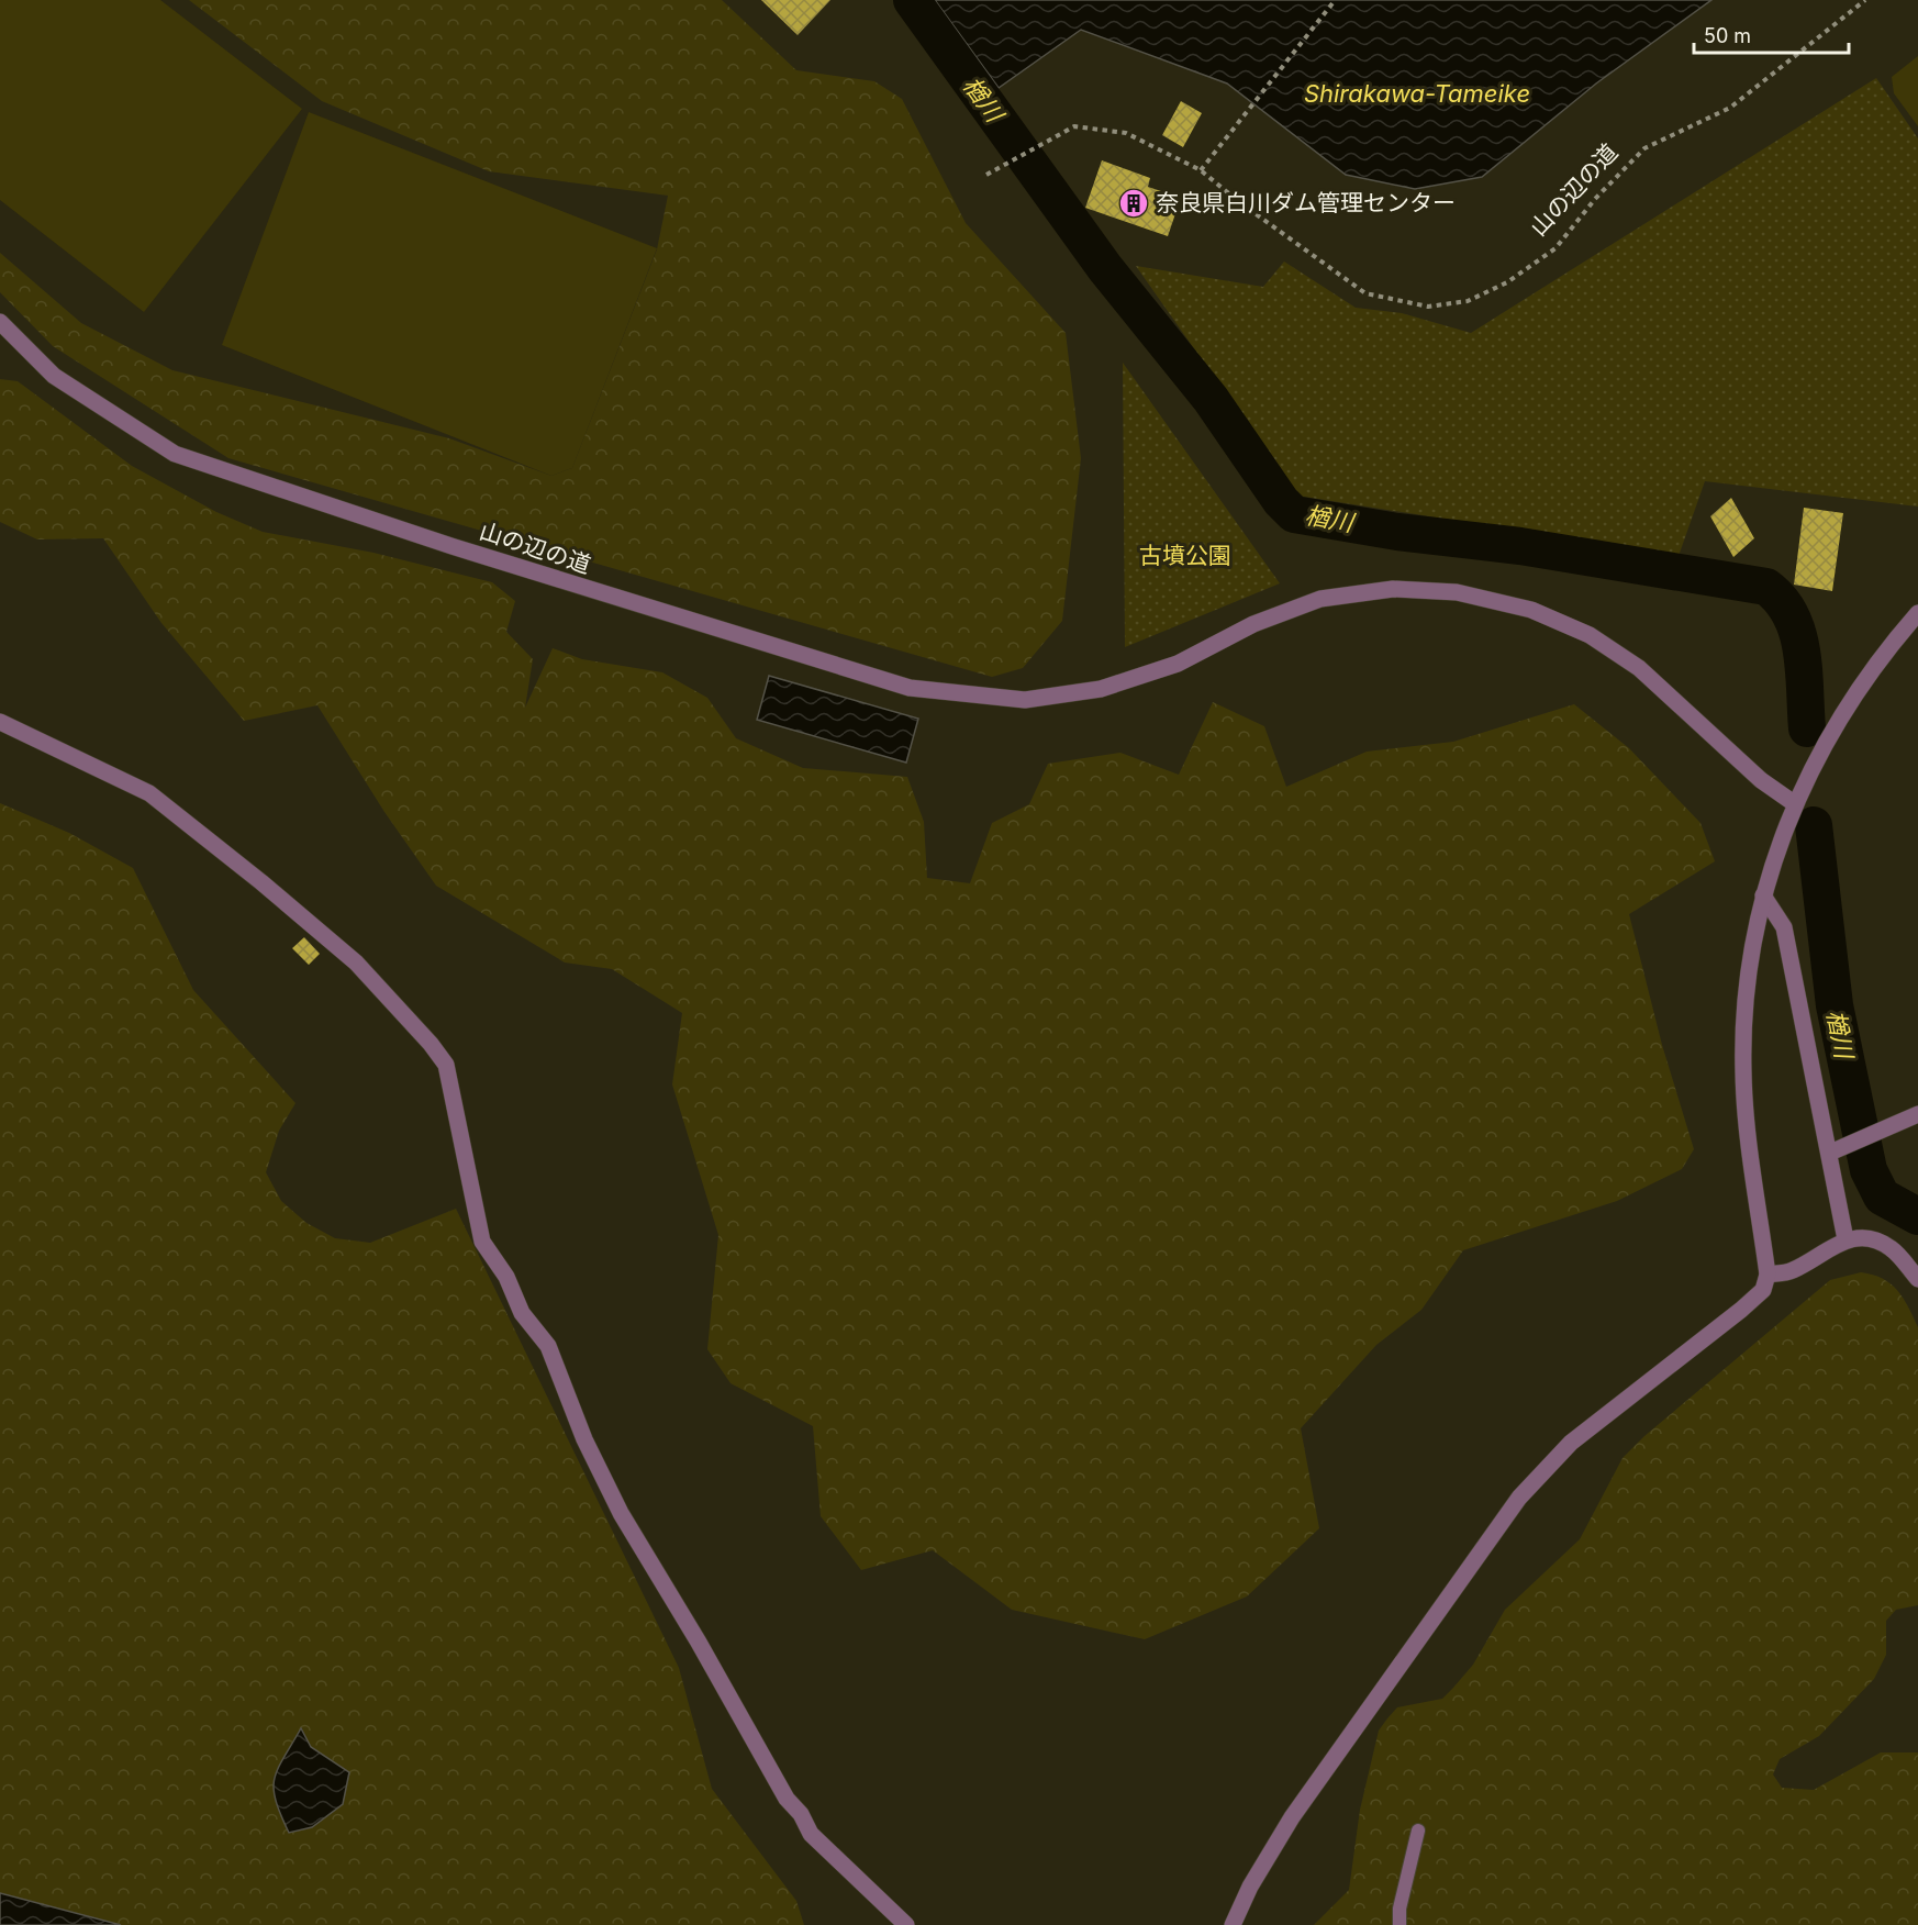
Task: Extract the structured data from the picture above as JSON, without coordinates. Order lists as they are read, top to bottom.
{
  "streets": {
    "street": ["山の辺の道"]
  },
  "water": ["Shirakawa-Tameike", "楢川"],
  "parks": ["古墳公園"],
  "places": {
    "building": ["奈良県白川ダム管理センター"]
  },
  "scale_bar": "50 m"
}
